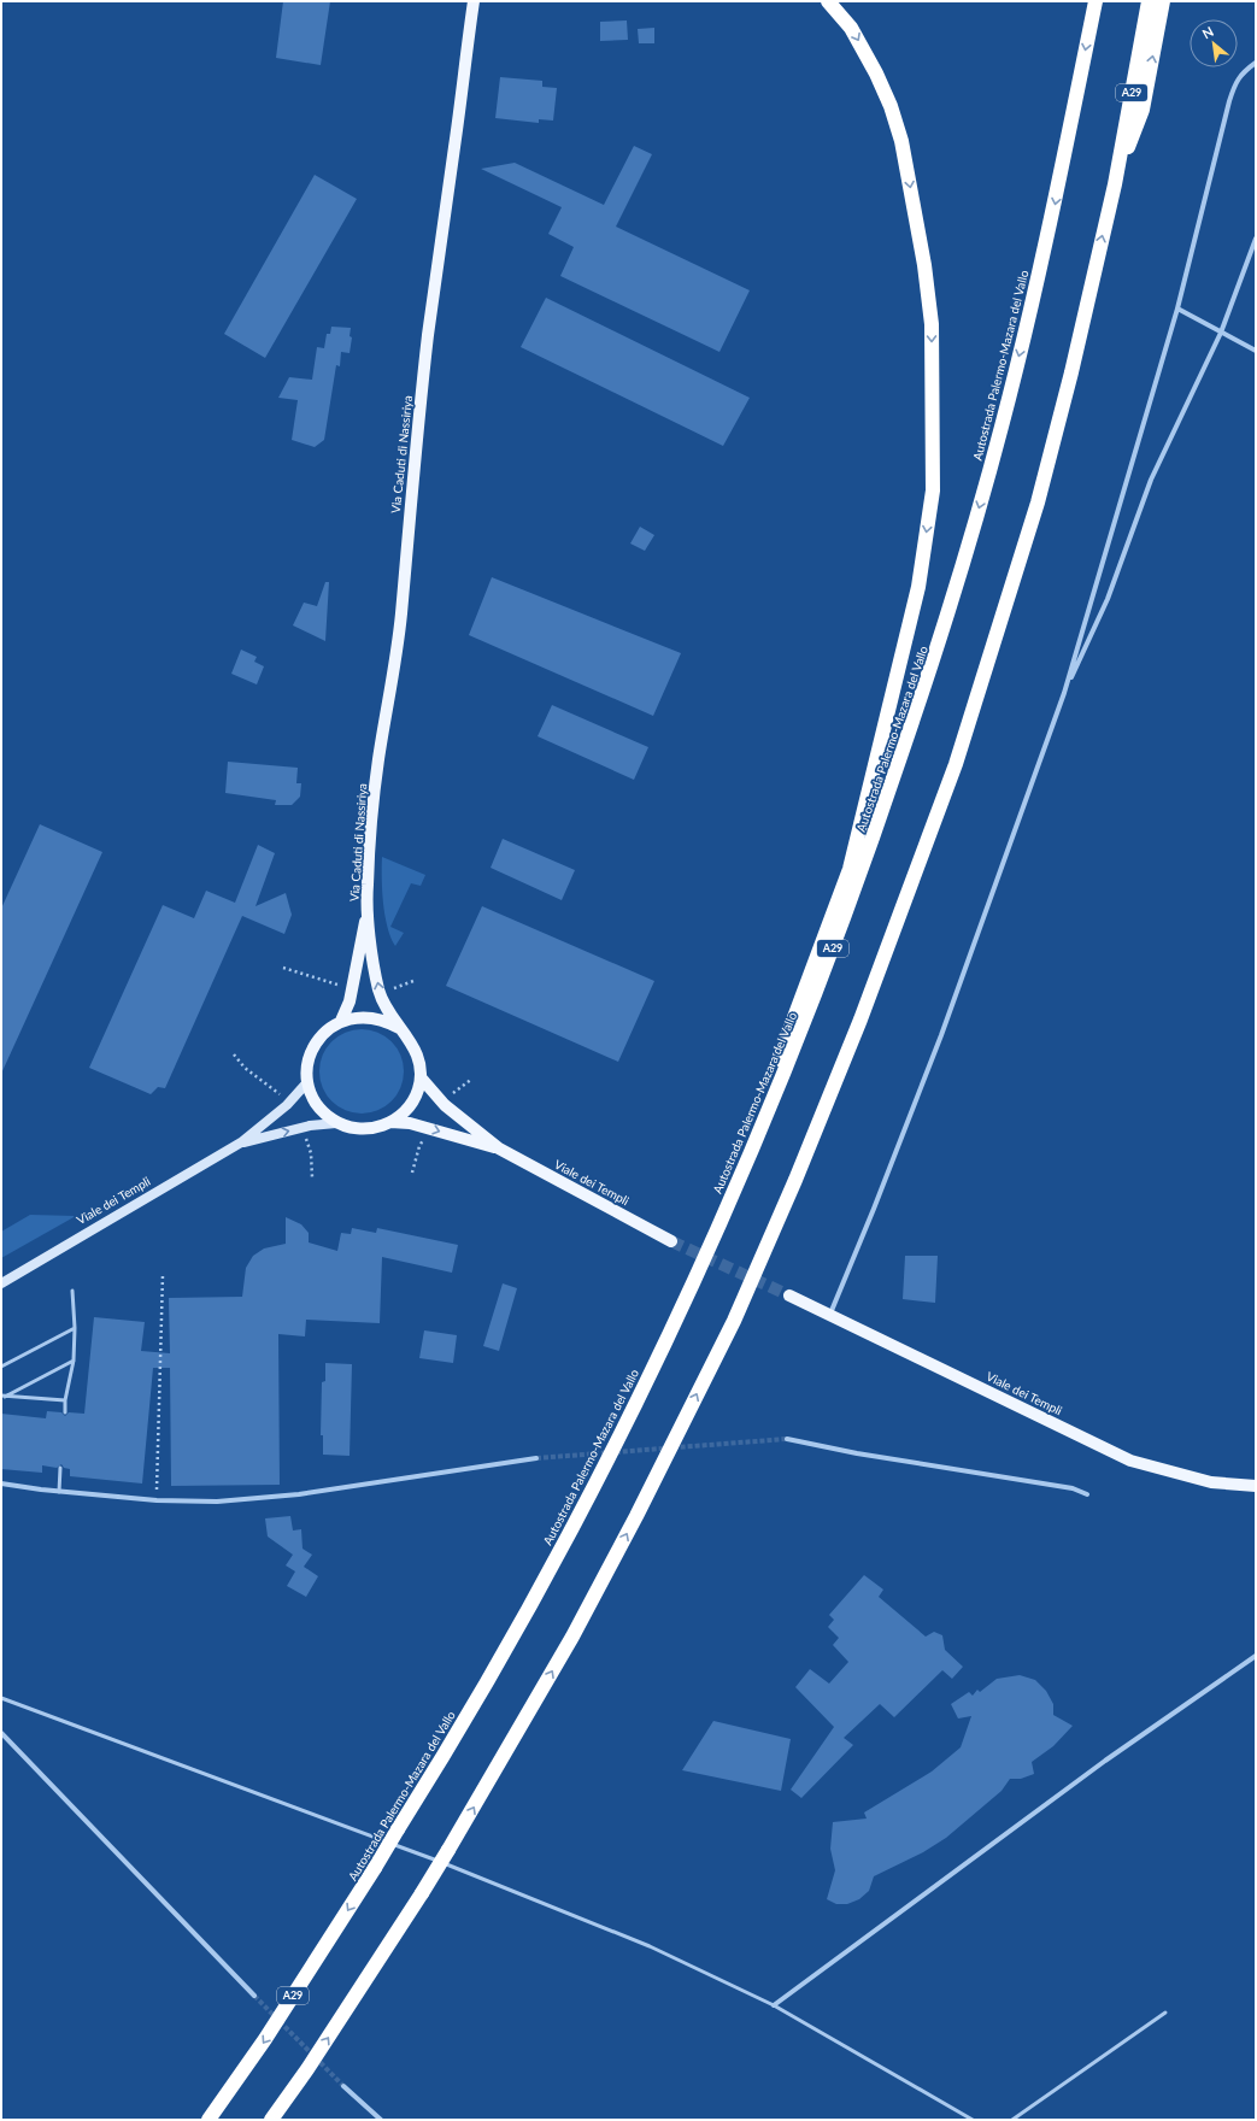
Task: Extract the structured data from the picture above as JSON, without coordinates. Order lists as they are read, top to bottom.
{
  "streets": {
    "highway": ["A29", "Autostrada Palermo-Mazara del Vallo"],
    "main road": ["Via Caduti di Nassiriya", "Viale dei Templi"]
  },
  "north": "top left"
}
